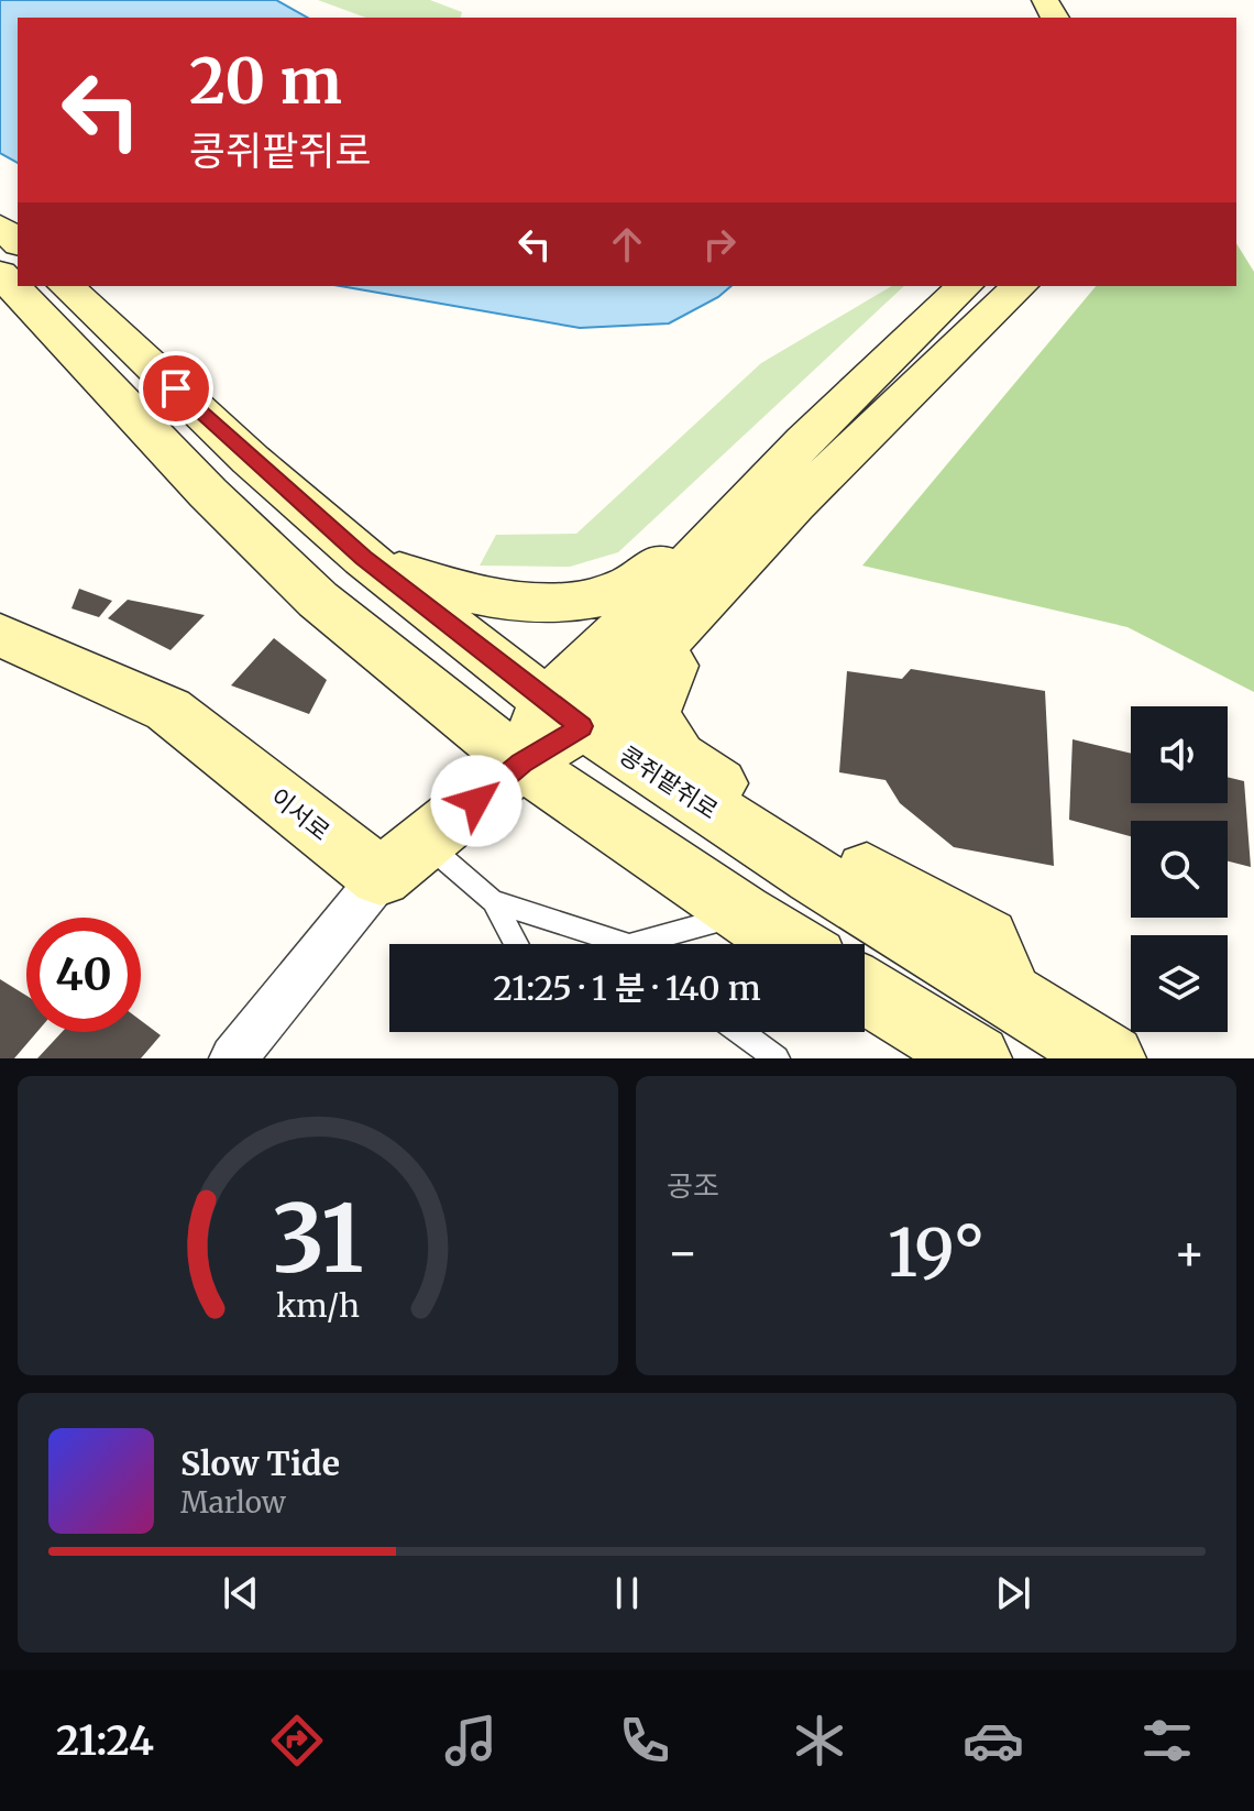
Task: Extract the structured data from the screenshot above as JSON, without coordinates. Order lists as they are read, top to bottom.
{
  "streets": {
    "main road": ["콩쥐팥쥐로", "이서로"]
  },
  "page": {
    "turn": ["20 m", "콩쥐팥쥐로"],
    "limit": "40",
    "trip": "21:25 · 1 분 · 140 m",
    "tile": "공조",
    "heat": ["−", "19°", "+"],
    "song": ["Slow Tide", "Marlow"],
    "tabs": "21:24",
    "gauge": ["31", "km/h"]
  }
}
